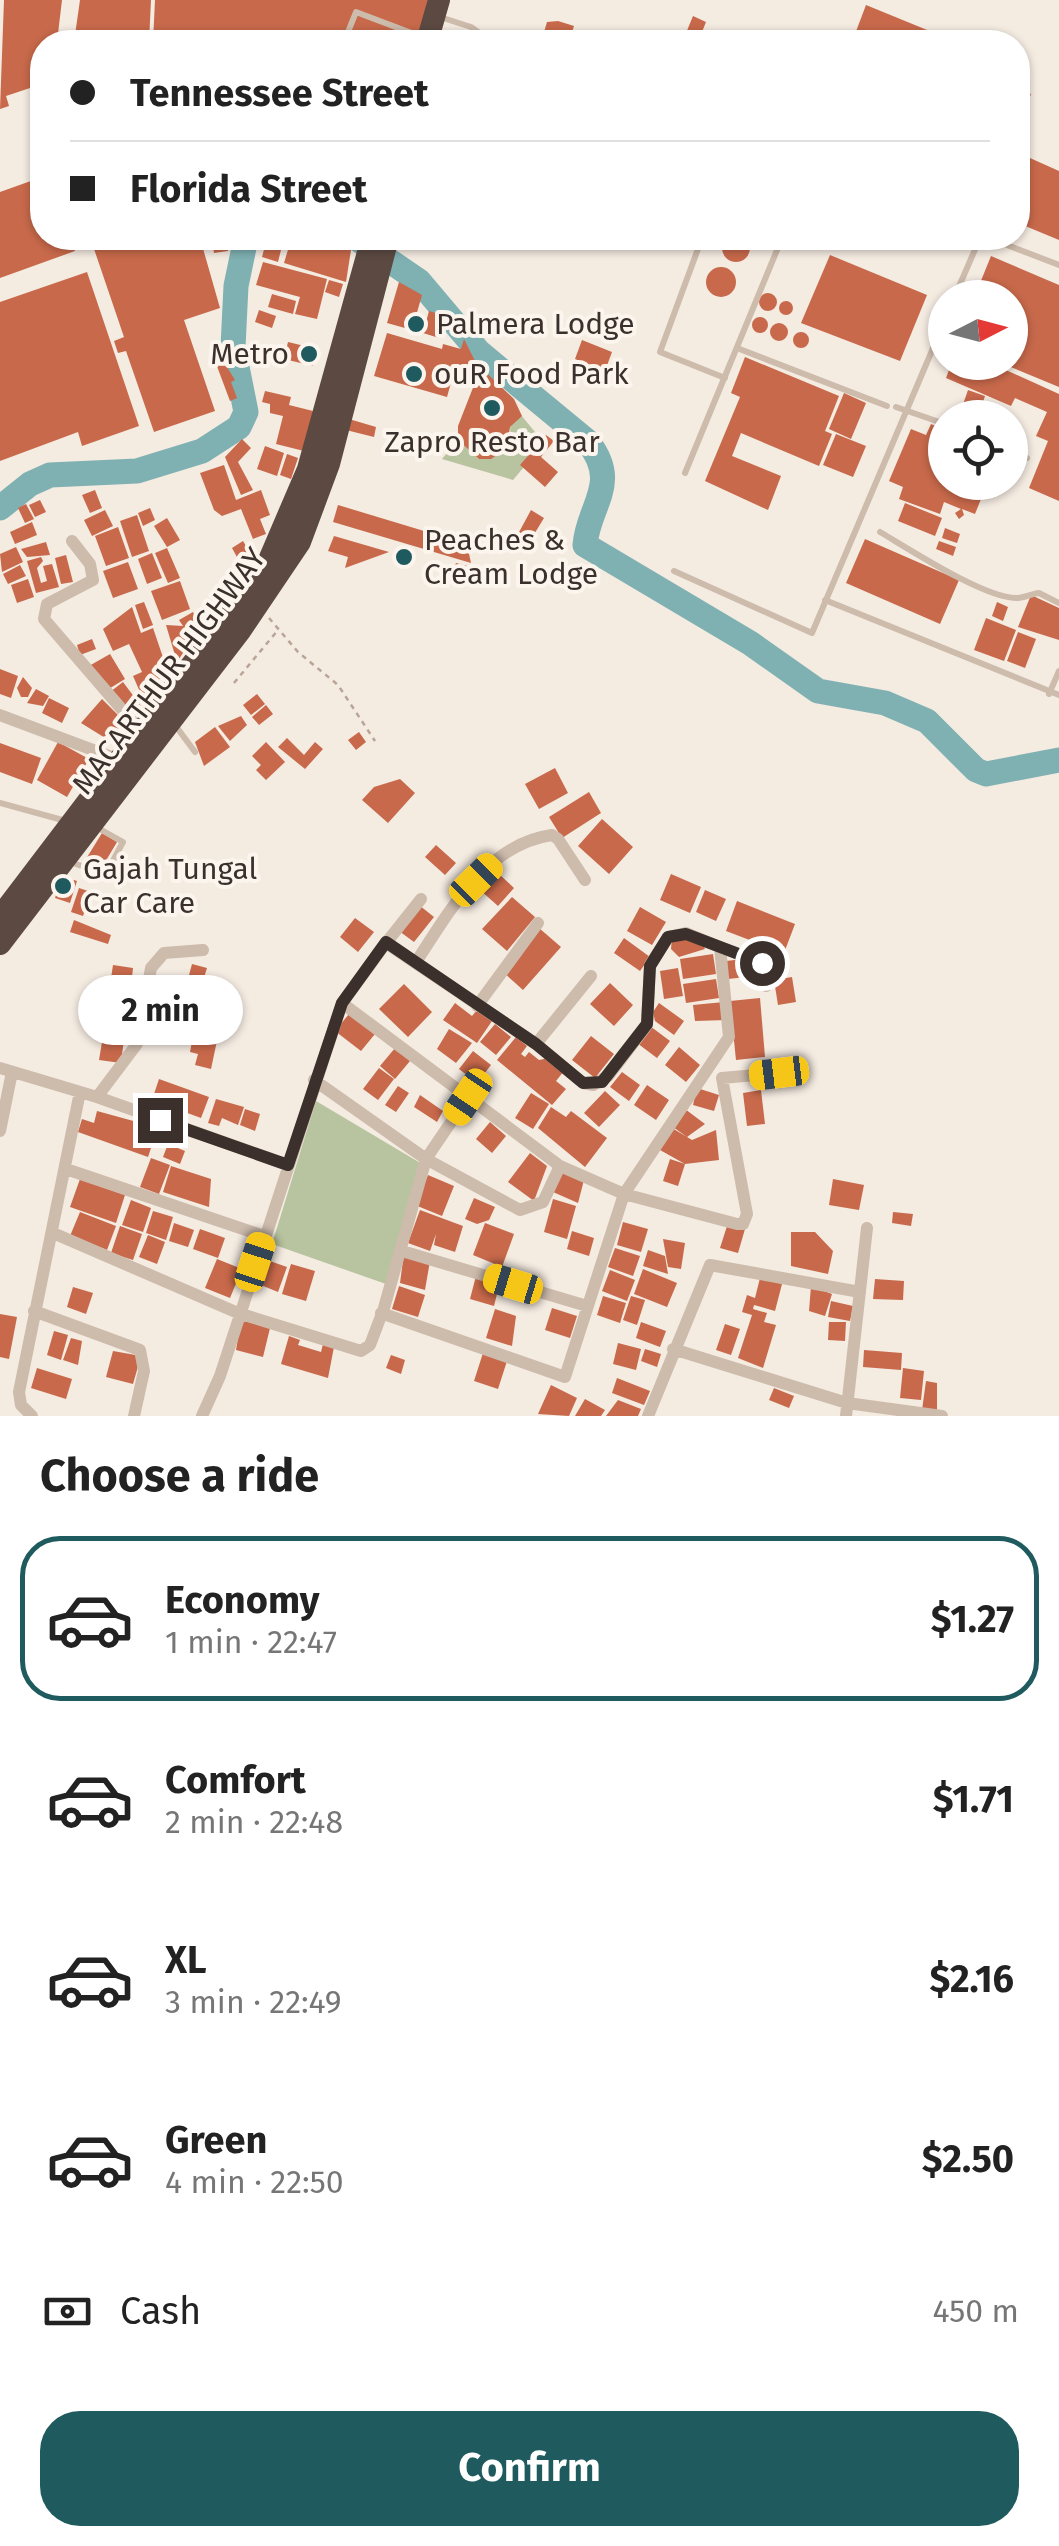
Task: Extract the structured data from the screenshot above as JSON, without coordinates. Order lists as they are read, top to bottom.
{
  "streets": {
    "highway": ["MACARTHUR HIGHWAY"]
  },
  "places": [
    "Palmera Lodge",
    "Metro",
    "ouR Food Park",
    "Zapro Resto Bar",
    "Peaches & Cream Lodge",
    "Gajah Tungal Car Care"
  ],
  "north": "right",
  "page": {
    "banner": ["Tennessee Street", "Florida Street"],
    "bubble": "2 min",
    "heading": "Choose a ride",
    "list": [
      {
        "name": "Economy",
        "note": "1 min · 22:47",
        "value": "$1.27"
      },
      {
        "name": "Comfort",
        "note": "2 min · 22:48",
        "value": "$1.71"
      },
      {
        "name": "XL",
        "note": "3 min · 22:49",
        "value": "$2.16"
      },
      {
        "name": "Green",
        "note": "4 min · 22:50",
        "value": "$2.50"
      }
    ],
    "pay": ["Cash", "450 m"],
    "buttons": "Confirm"
  }
}
